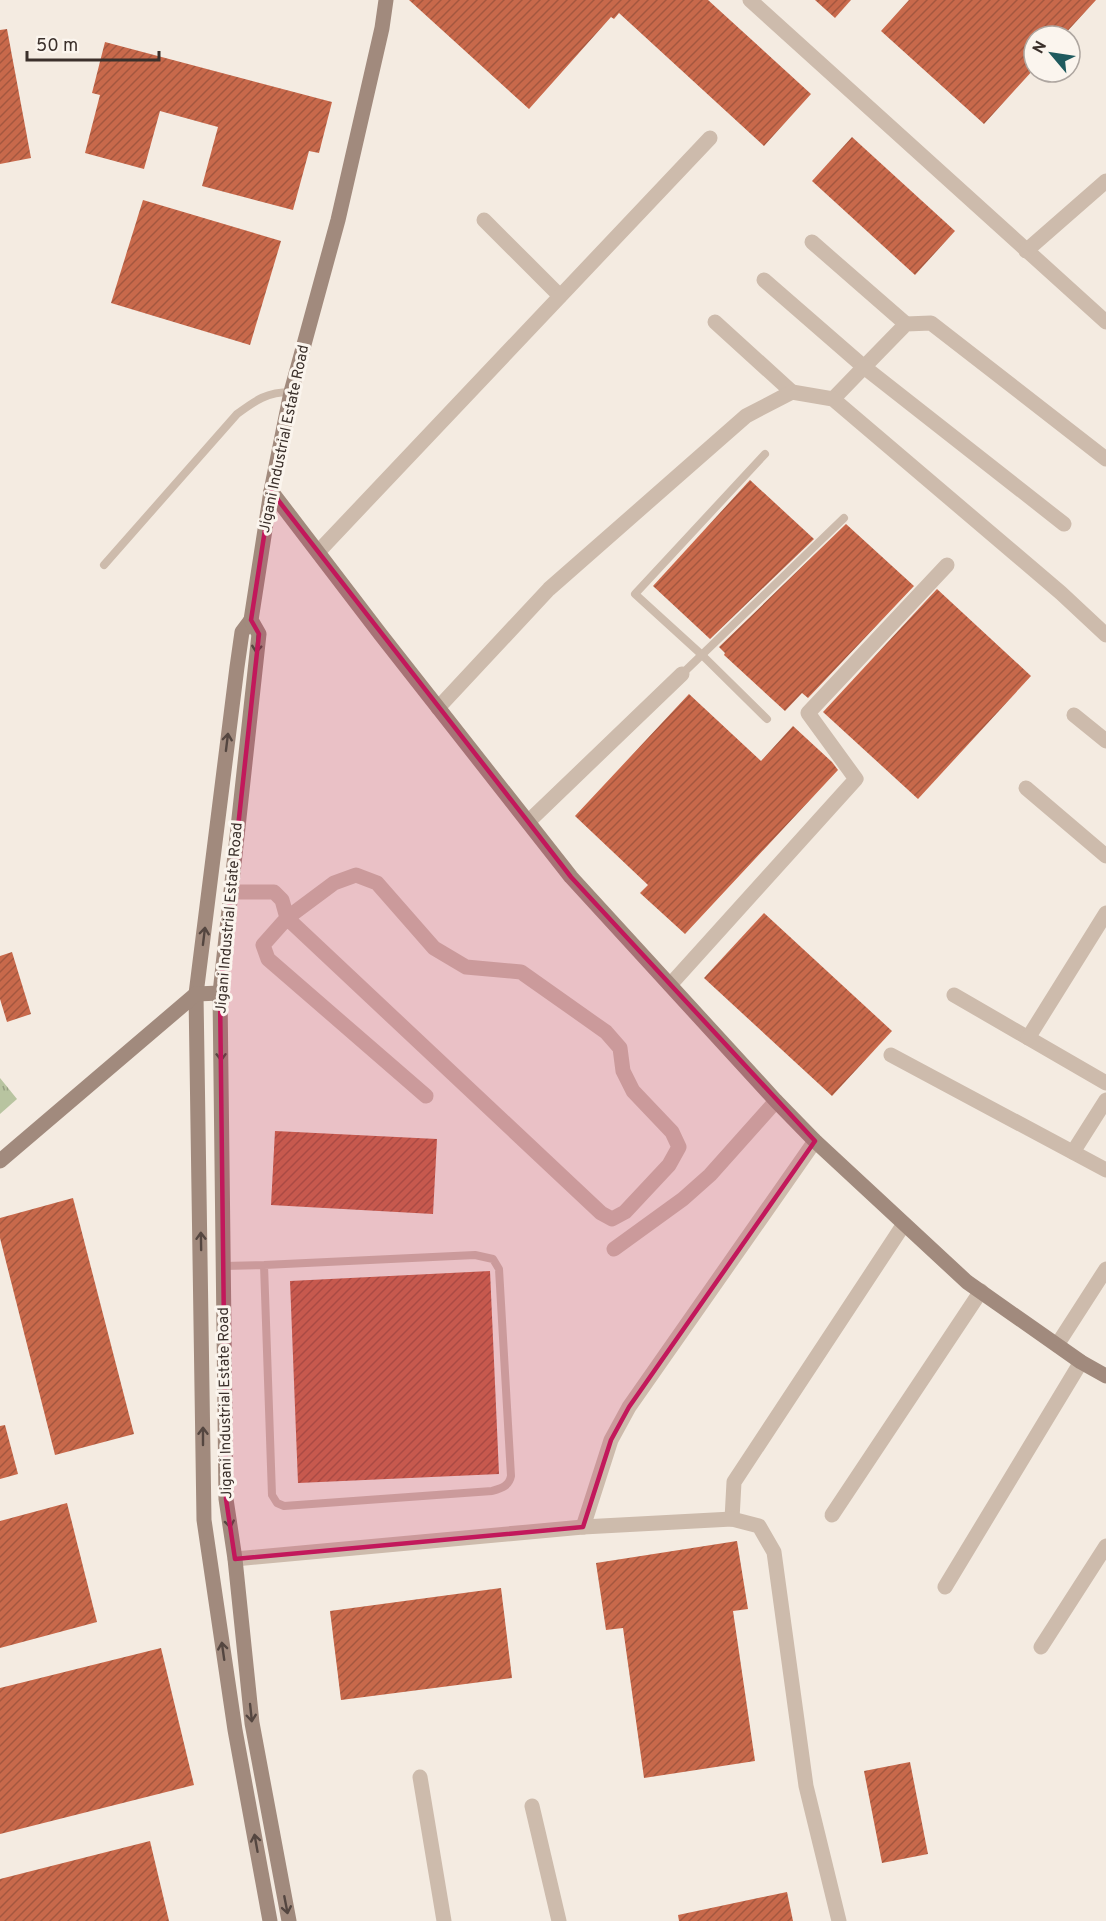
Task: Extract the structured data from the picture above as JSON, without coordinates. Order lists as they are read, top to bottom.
{
  "streets": {
    "main road": ["Jigani Industrial Estate Road"]
  },
  "scale_bar": "50 m",
  "north": "top left"
}
